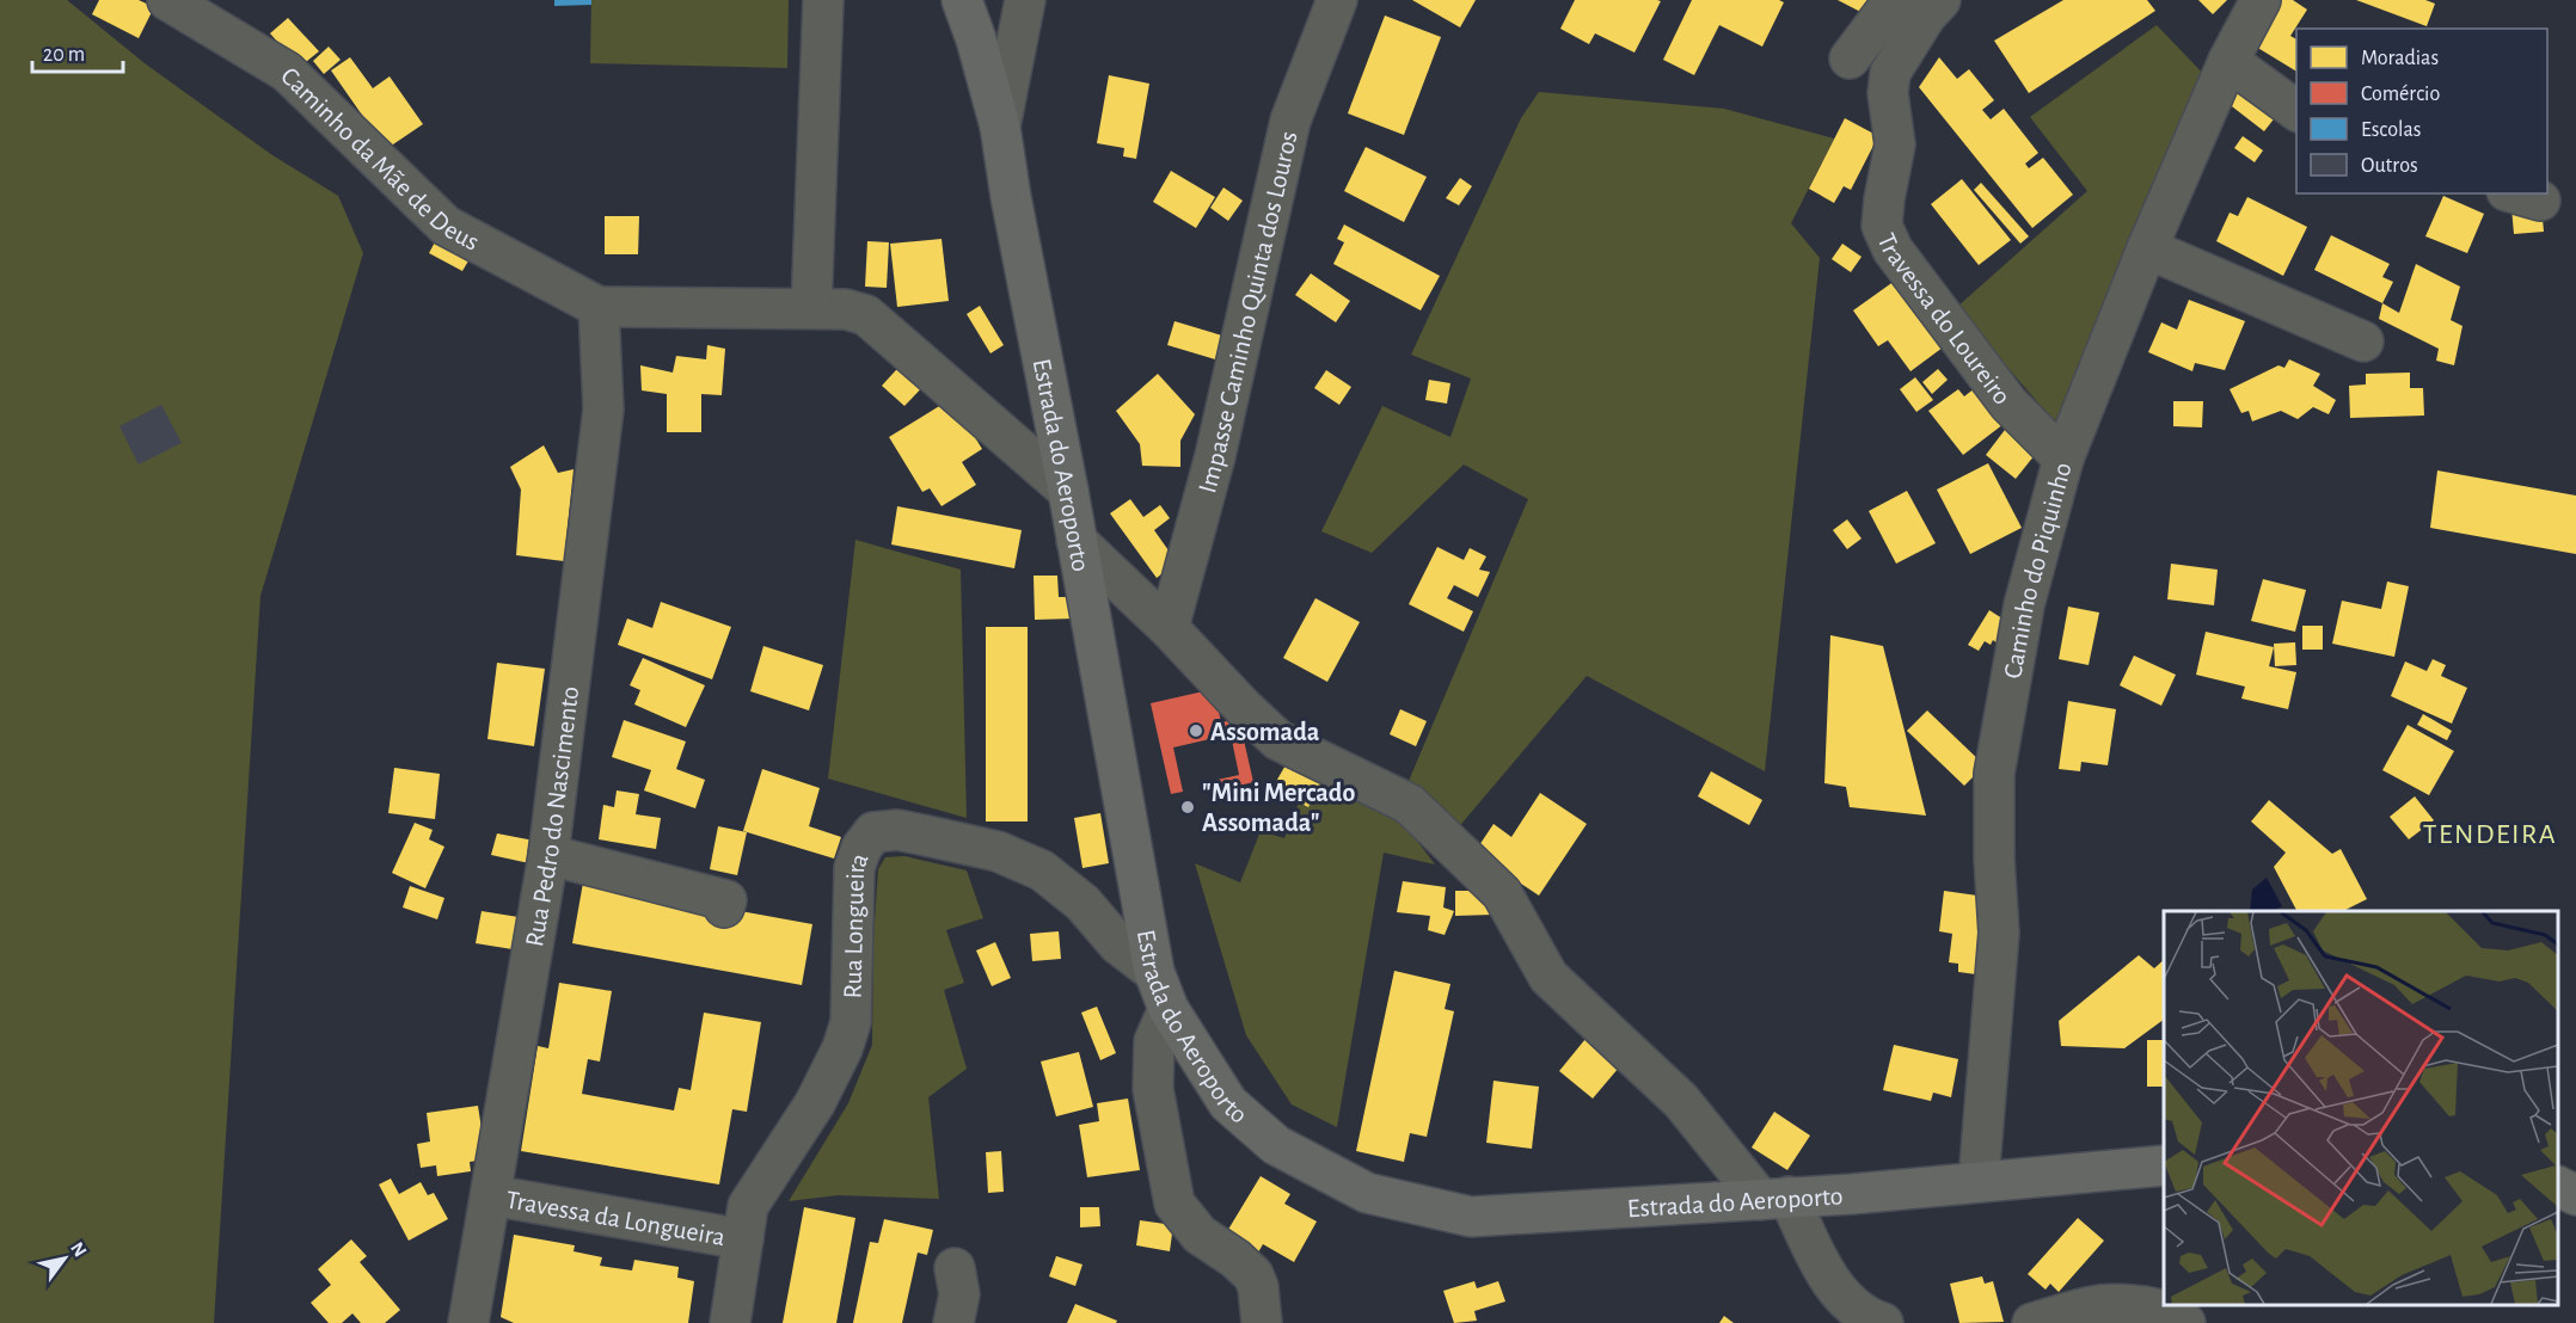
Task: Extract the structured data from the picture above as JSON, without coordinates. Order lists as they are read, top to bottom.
{
  "streets": {
    "main road": ["Estrada do Aeroporto"],
    "street": [
      "Caminho da Mãe de Deus",
      "Impasse Caminho Quinta dos Louros",
      "Travessa do Loureiro",
      "Caminho do Piquinho",
      "Rua Pedro do Nascimento",
      "Rua Longueira",
      "Travessa da Longueira"
    ]
  },
  "crossings": [
    ["Caminho da Mãe de Deus", "Rua Pedro do Nascimento"],
    ["Travessa do Loureiro", "Caminho do Piquinho"],
    ["Estrada do Aeroporto", "Caminho do Piquinho"],
    ["Estrada do Aeroporto", "Rua Longueira"],
    ["Rua Pedro do Nascimento", "Travessa da Longueira"],
    ["Rua Longueira", "Travessa da Longueira"]
  ],
  "districts": ["TENDEIRA"],
  "places": ["Assomada", "\"Mini Mercado Assomada\""],
  "legend": [
    "Moradias",
    "Comércio",
    "Escolas",
    "Outros"
  ],
  "scale_bar": "20 m",
  "north": "top right"
}
